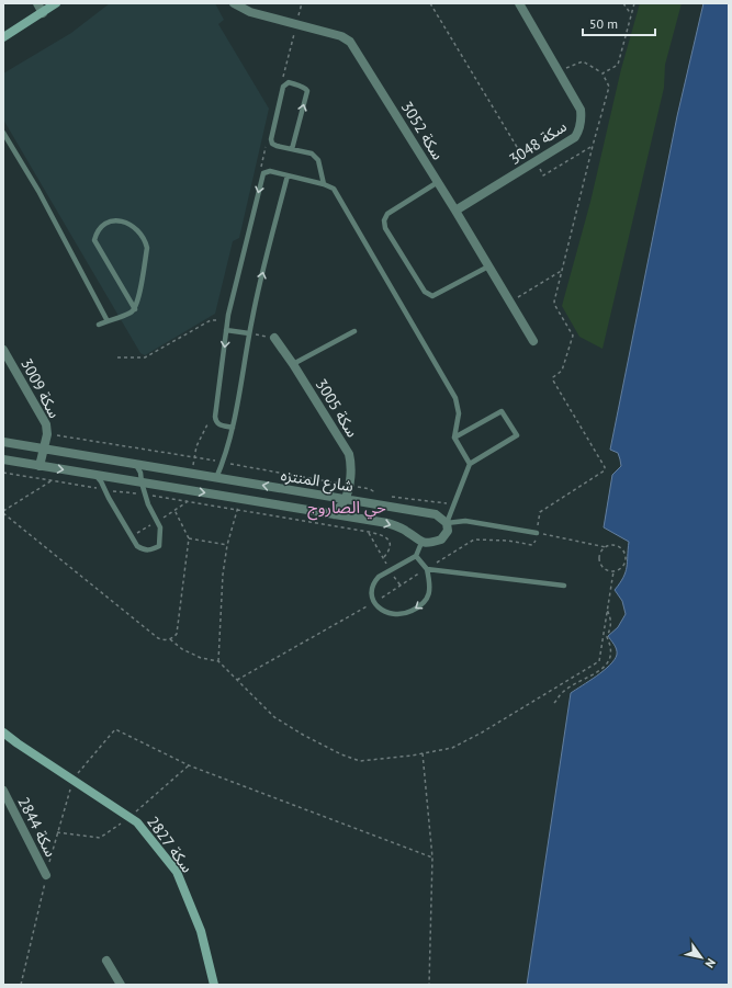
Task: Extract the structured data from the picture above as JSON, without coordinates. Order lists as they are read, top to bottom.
{
  "streets": {
    "street": [
      "سكة 3052",
      "سكة 3048",
      "سكة 3009",
      "سكة 3005",
      "شارع المنتزه",
      "سكة 2844",
      "سكة 2827"
    ]
  },
  "crossings": [
    ["سكة 3052", "سكة 3048"],
    ["سكة 3009", "شارع المنتزه"],
    ["سكة 3005", "شارع المنتزه"]
  ],
  "districts": ["حي الصاروج"],
  "scale_bar": "50 m",
  "north": "bottom right"
}
